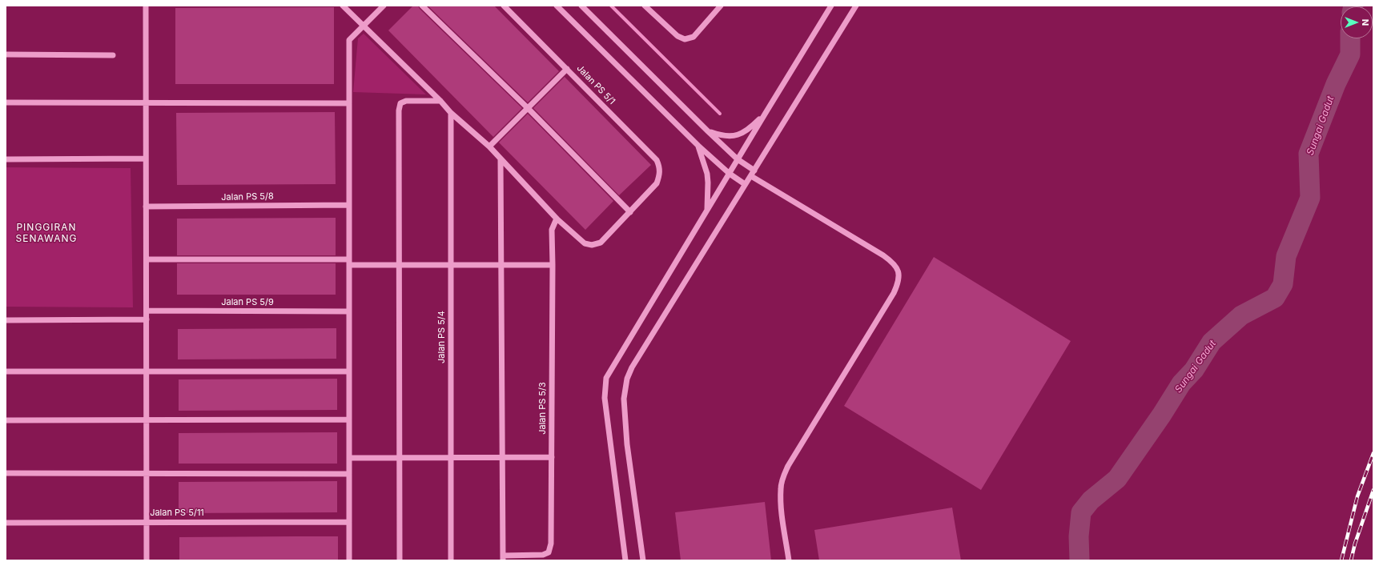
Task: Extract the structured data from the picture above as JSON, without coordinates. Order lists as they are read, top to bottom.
{
  "streets": {
    "street": [
      "Jalan PS 5/1",
      "Jalan PS 5/8",
      "Jalan PS 5/9",
      "Jalan PS 5/4",
      "Jalan PS 5/3",
      "Jalan PS 5/11"
    ]
  },
  "districts": ["PINGGIRAN SENAWANG"],
  "water": ["Sungai Gadut"],
  "north": "right"
}
